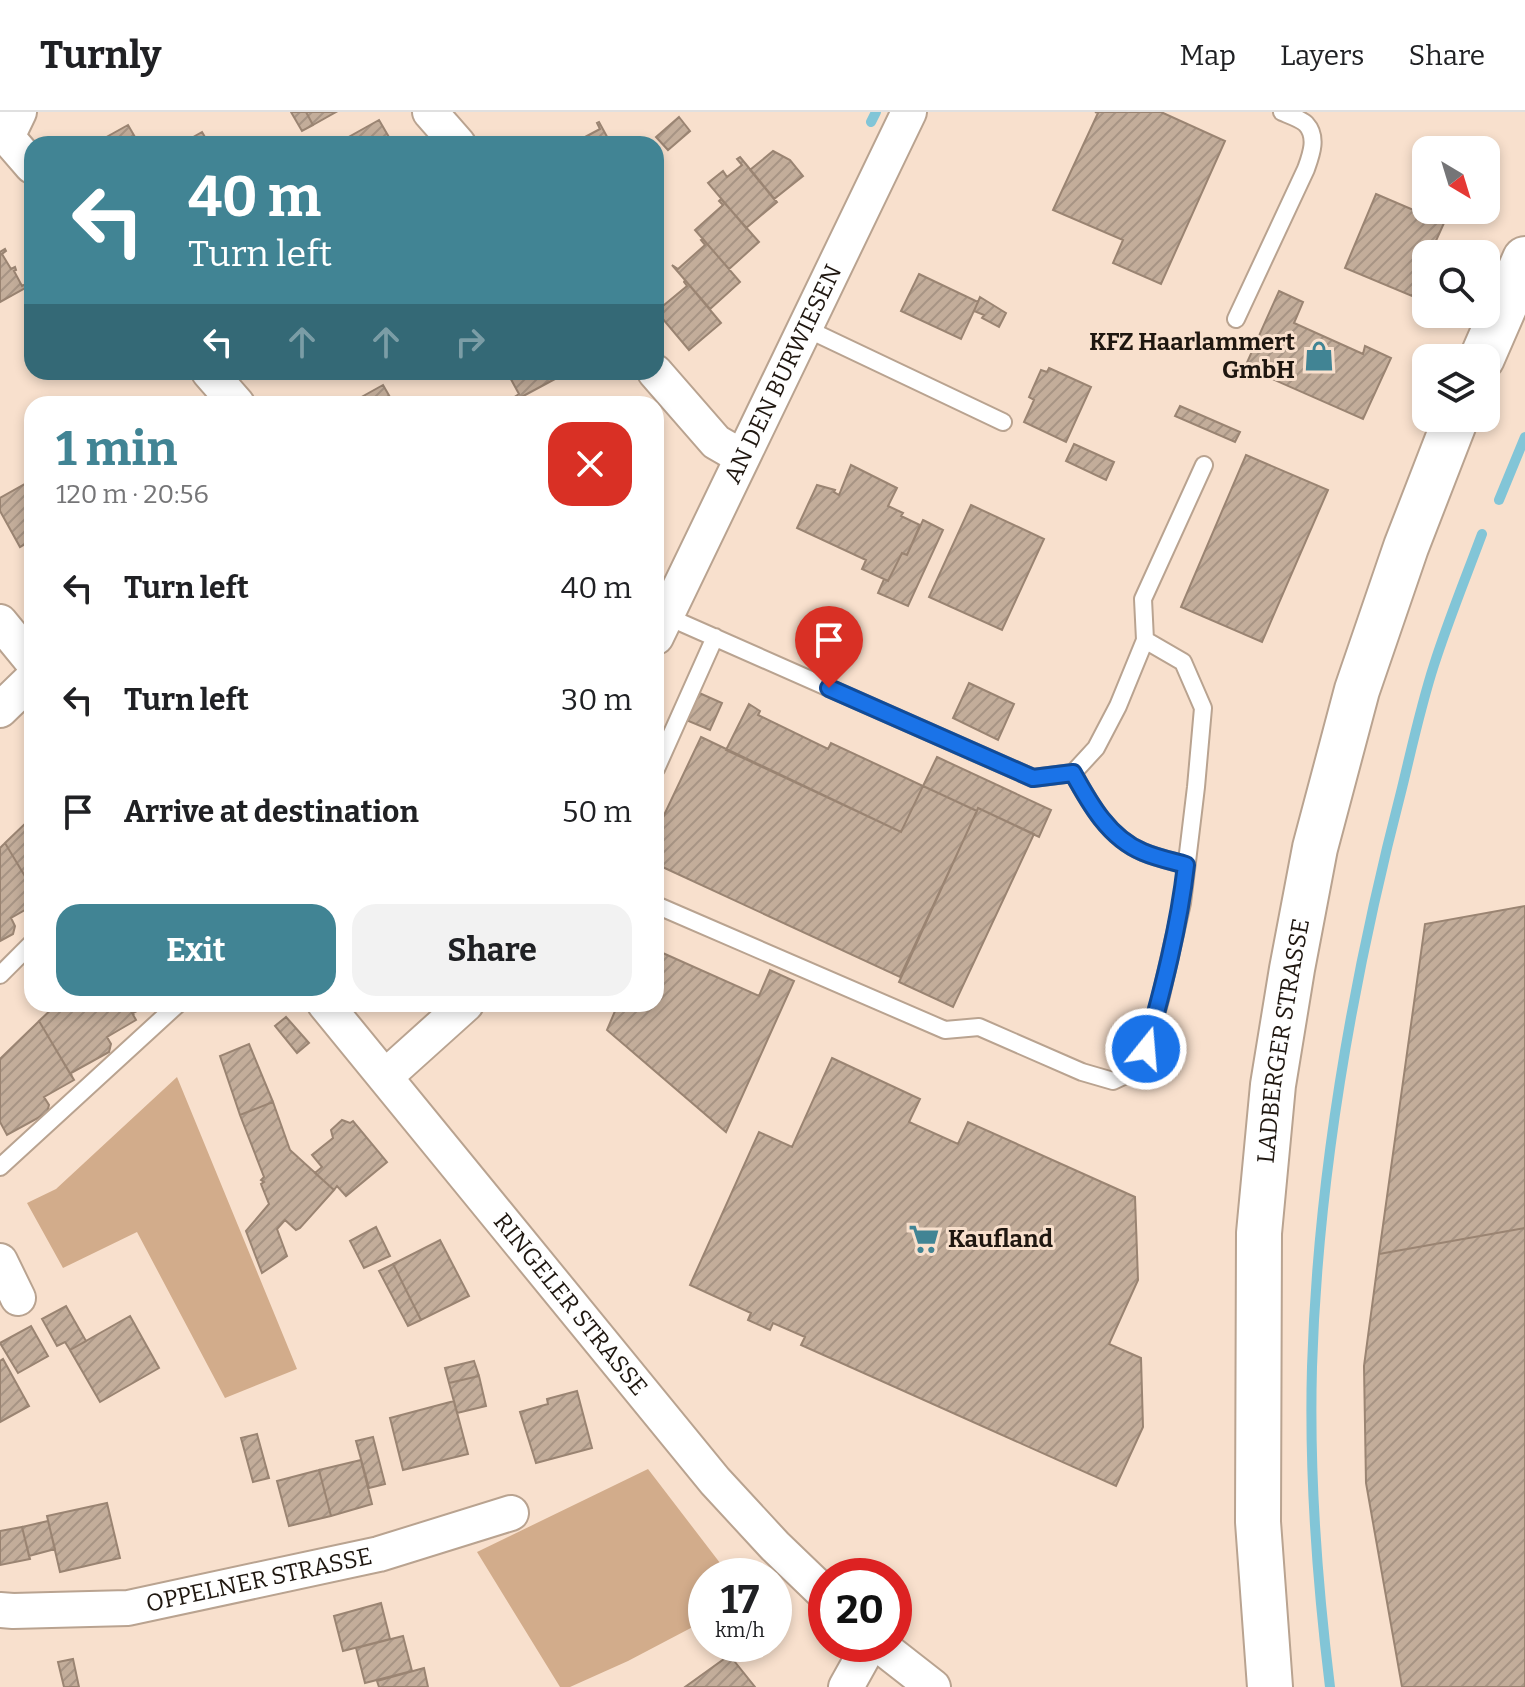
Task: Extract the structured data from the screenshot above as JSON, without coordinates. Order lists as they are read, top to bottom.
{
  "streets": {
    "main road": ["LADBERGER STRASSE"],
    "street": ["AN DEN BURWIESEN", "RINGELER STRASSE", "OPPELNER STRASSE"]
  },
  "places": {
    "shop": ["KFZ Haarlammert GmbH"],
    "supermarket": ["Kaufland"]
  },
  "north": "bottom right",
  "page": {
    "header": "Turnly",
    "nav": ["Map", "Layers", "Share"],
    "turn": ["40 m", "Turn left"],
    "heading": ["1 min", "120 m · 20:56"],
    "list": [
      {
        "name": "Turn left",
        "value": "40 m"
      },
      {
        "name": "Turn left",
        "value": "30 m"
      },
      {
        "name": "Arrive at destination",
        "value": "50 m"
      }
    ],
    "buttons": ["Exit", "Share"],
    "speed": "17 km/h",
    "limit": "20"
  }
}
